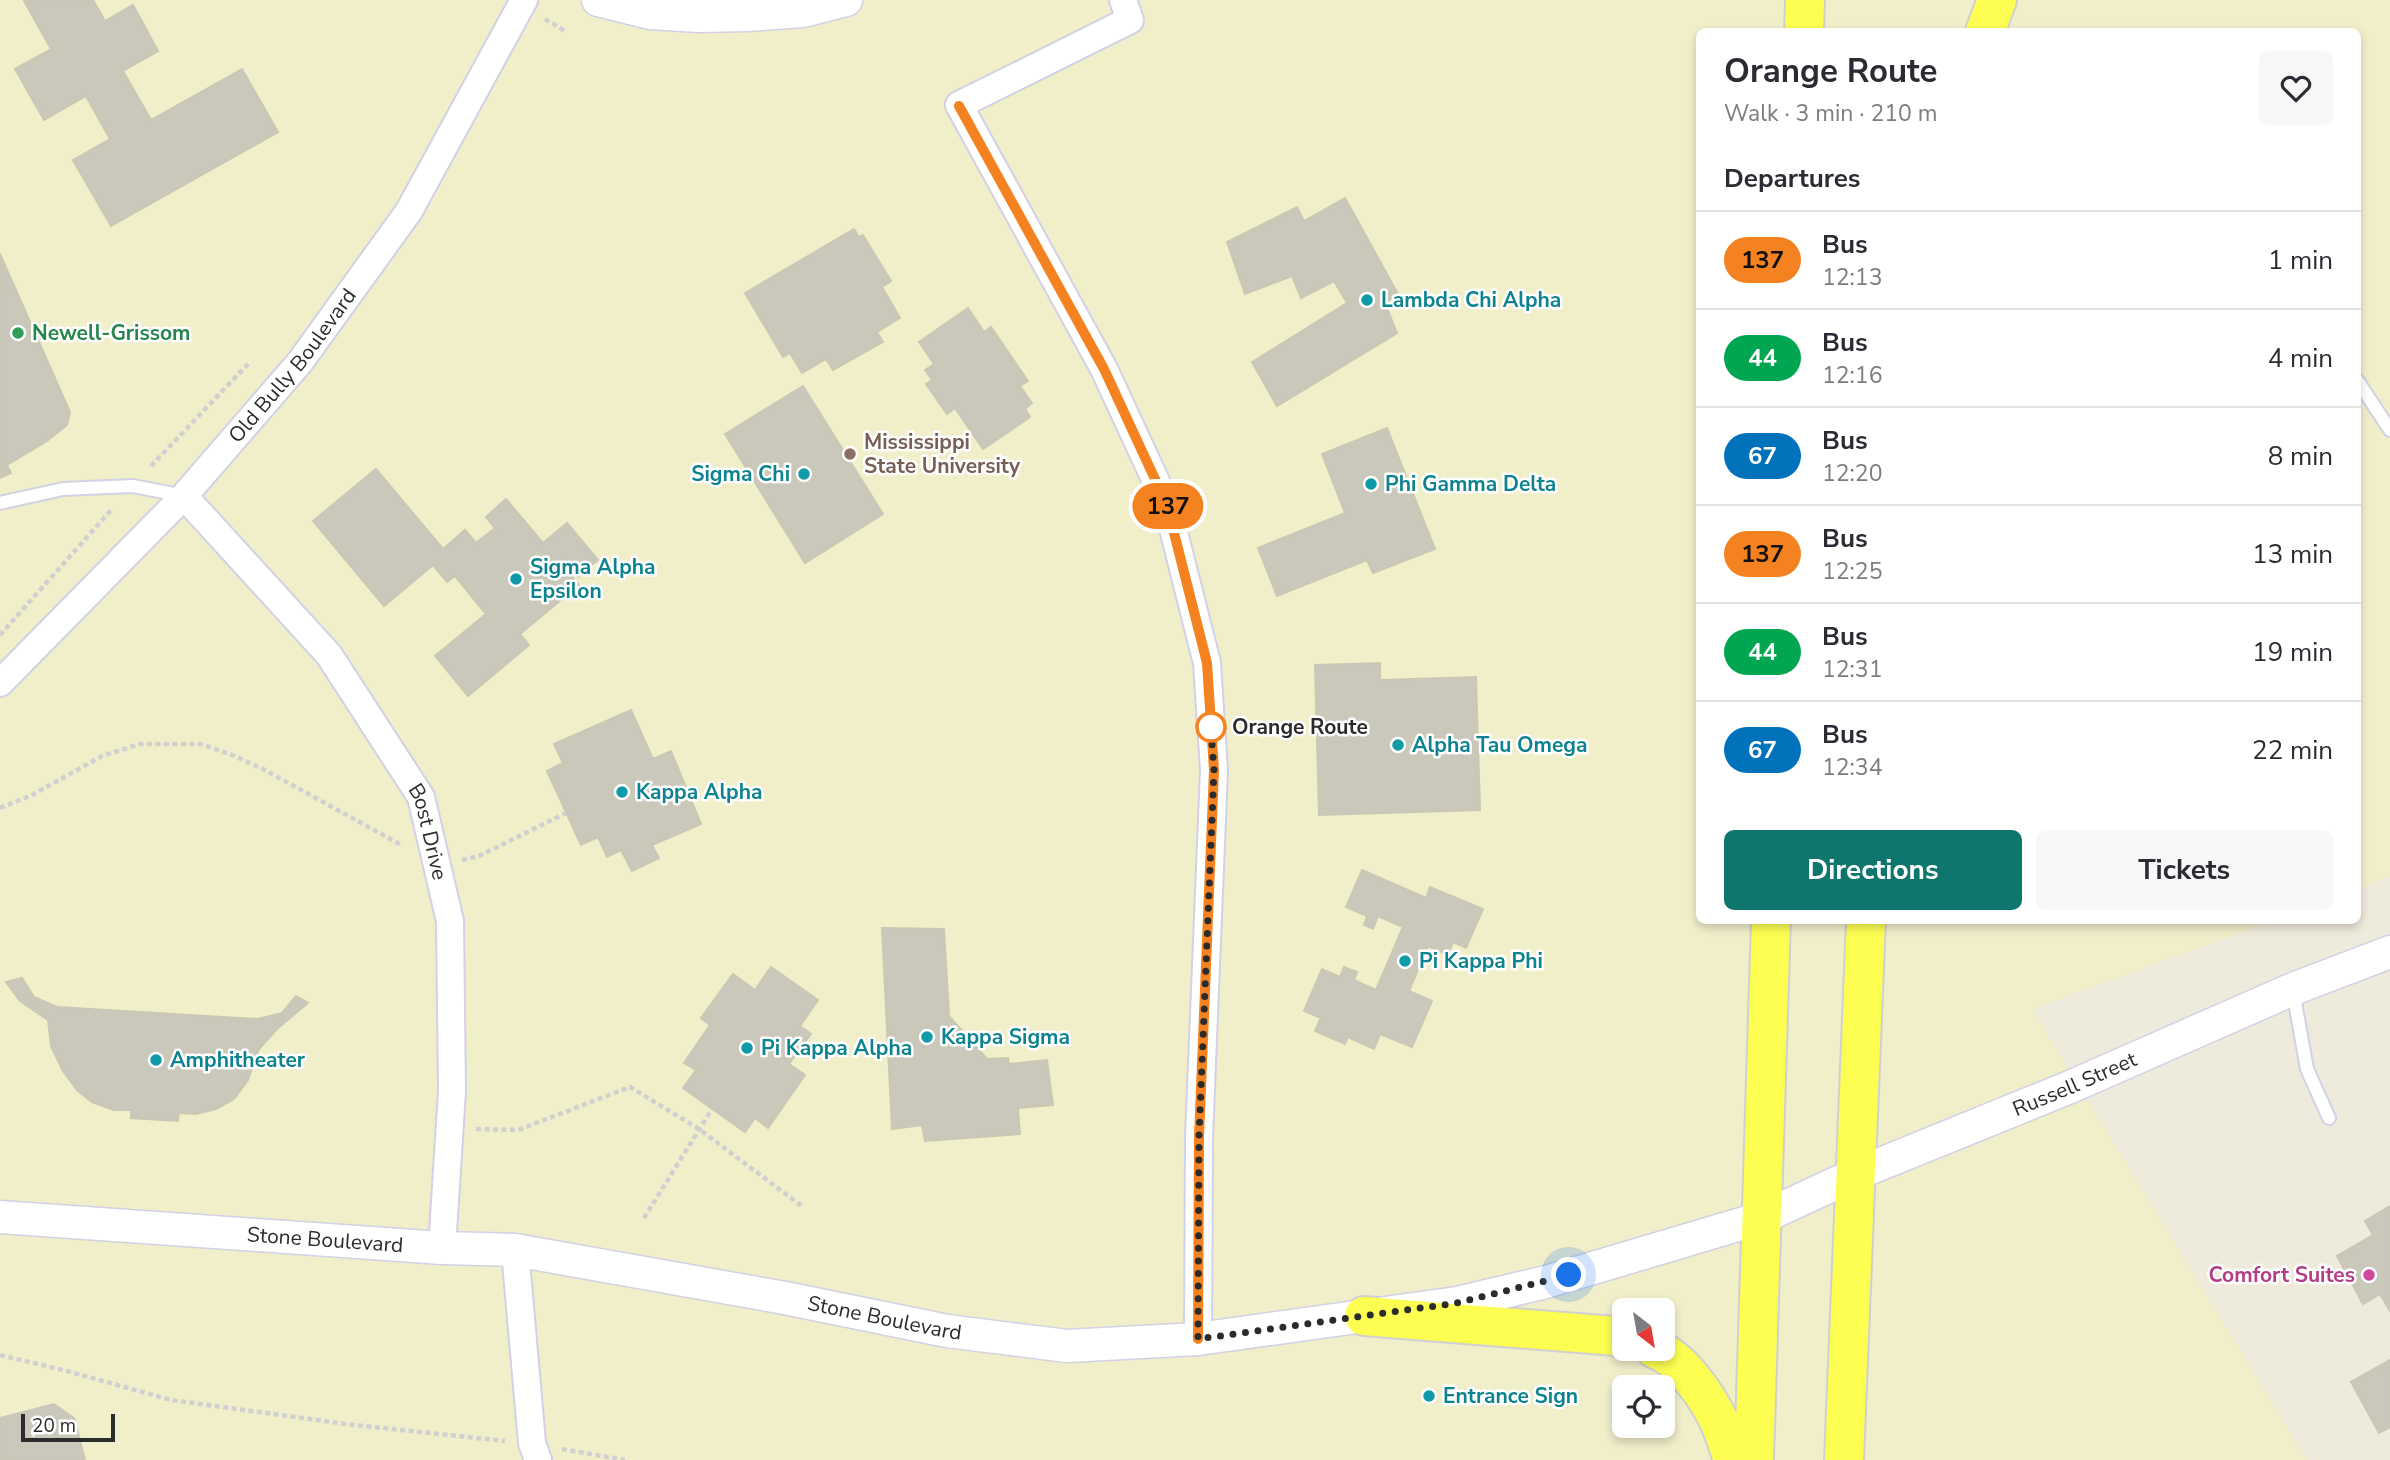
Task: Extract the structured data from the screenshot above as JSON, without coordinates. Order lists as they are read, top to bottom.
{
  "streets": {
    "street": [
      "Old Bully Boulevard",
      "Bost Drive",
      "Russell Street",
      "Stone Boulevard"
    ]
  },
  "crossings": [
    ["Old Bully Boulevard", "Bost Drive"],
    ["Bost Drive", "Stone Boulevard"],
    ["Russell Street", "Stone Boulevard"]
  ],
  "places": [
    "Lambda Chi Alpha",
    "Newell-Grissom",
    "Mississippi State University",
    "Sigma Chi",
    "Phi Gamma Delta",
    "Sigma Alpha Epsilon",
    "Orange Route",
    "Alpha Tau Omega",
    "Kappa Alpha",
    "Pi Kappa Phi",
    "Kappa Sigma",
    "Pi Kappa Alpha",
    "Amphitheater",
    "Comfort Suites",
    "Entrance Sign"
  ],
  "lines": ["bus line 137"],
  "scale_bar": "20 m",
  "north": "bottom right",
  "page": {
    "on_map": "137",
    "heading": [
      ["Orange Route", "Walk · 3 min · 210 m"],
      "Departures"
    ],
    "list": [
      {
        "mark": "137",
        "name": "Bus",
        "note": "12:13",
        "value": "1 min"
      },
      {
        "mark": "44",
        "name": "Bus",
        "note": "12:16",
        "value": "4 min"
      },
      {
        "mark": "67",
        "name": "Bus",
        "note": "12:20",
        "value": "8 min"
      },
      {
        "mark": "137",
        "name": "Bus",
        "note": "12:25",
        "value": "13 min"
      },
      {
        "mark": "44",
        "name": "Bus",
        "note": "12:31",
        "value": "19 min"
      },
      {
        "mark": "67",
        "name": "Bus",
        "note": "12:34",
        "value": "22 min"
      }
    ],
    "buttons": ["Directions", "Tickets"],
    "scale": "20 m"
  }
}
